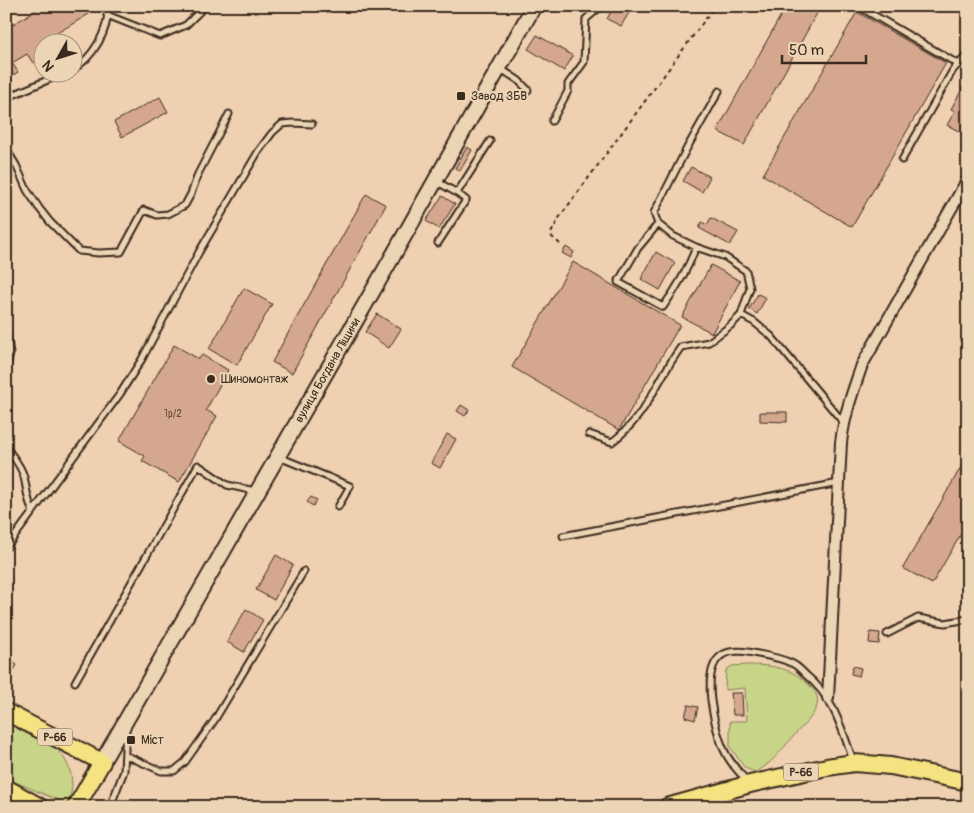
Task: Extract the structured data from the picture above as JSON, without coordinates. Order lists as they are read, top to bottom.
{
  "streets": {
    "main road": ["вулиця Богдана Ліщини", "Р-66"]
  },
  "crossings": [
    ["вулиця Богдана Ліщини", "Р-66"]
  ],
  "places": {
    "transit": ["Завод ЗБВ", "Міст"],
    "other": ["Шиномонтаж"]
  },
  "house_numbers": ["1р/2"],
  "scale_bar": "50 m",
  "north": "bottom left"
}
